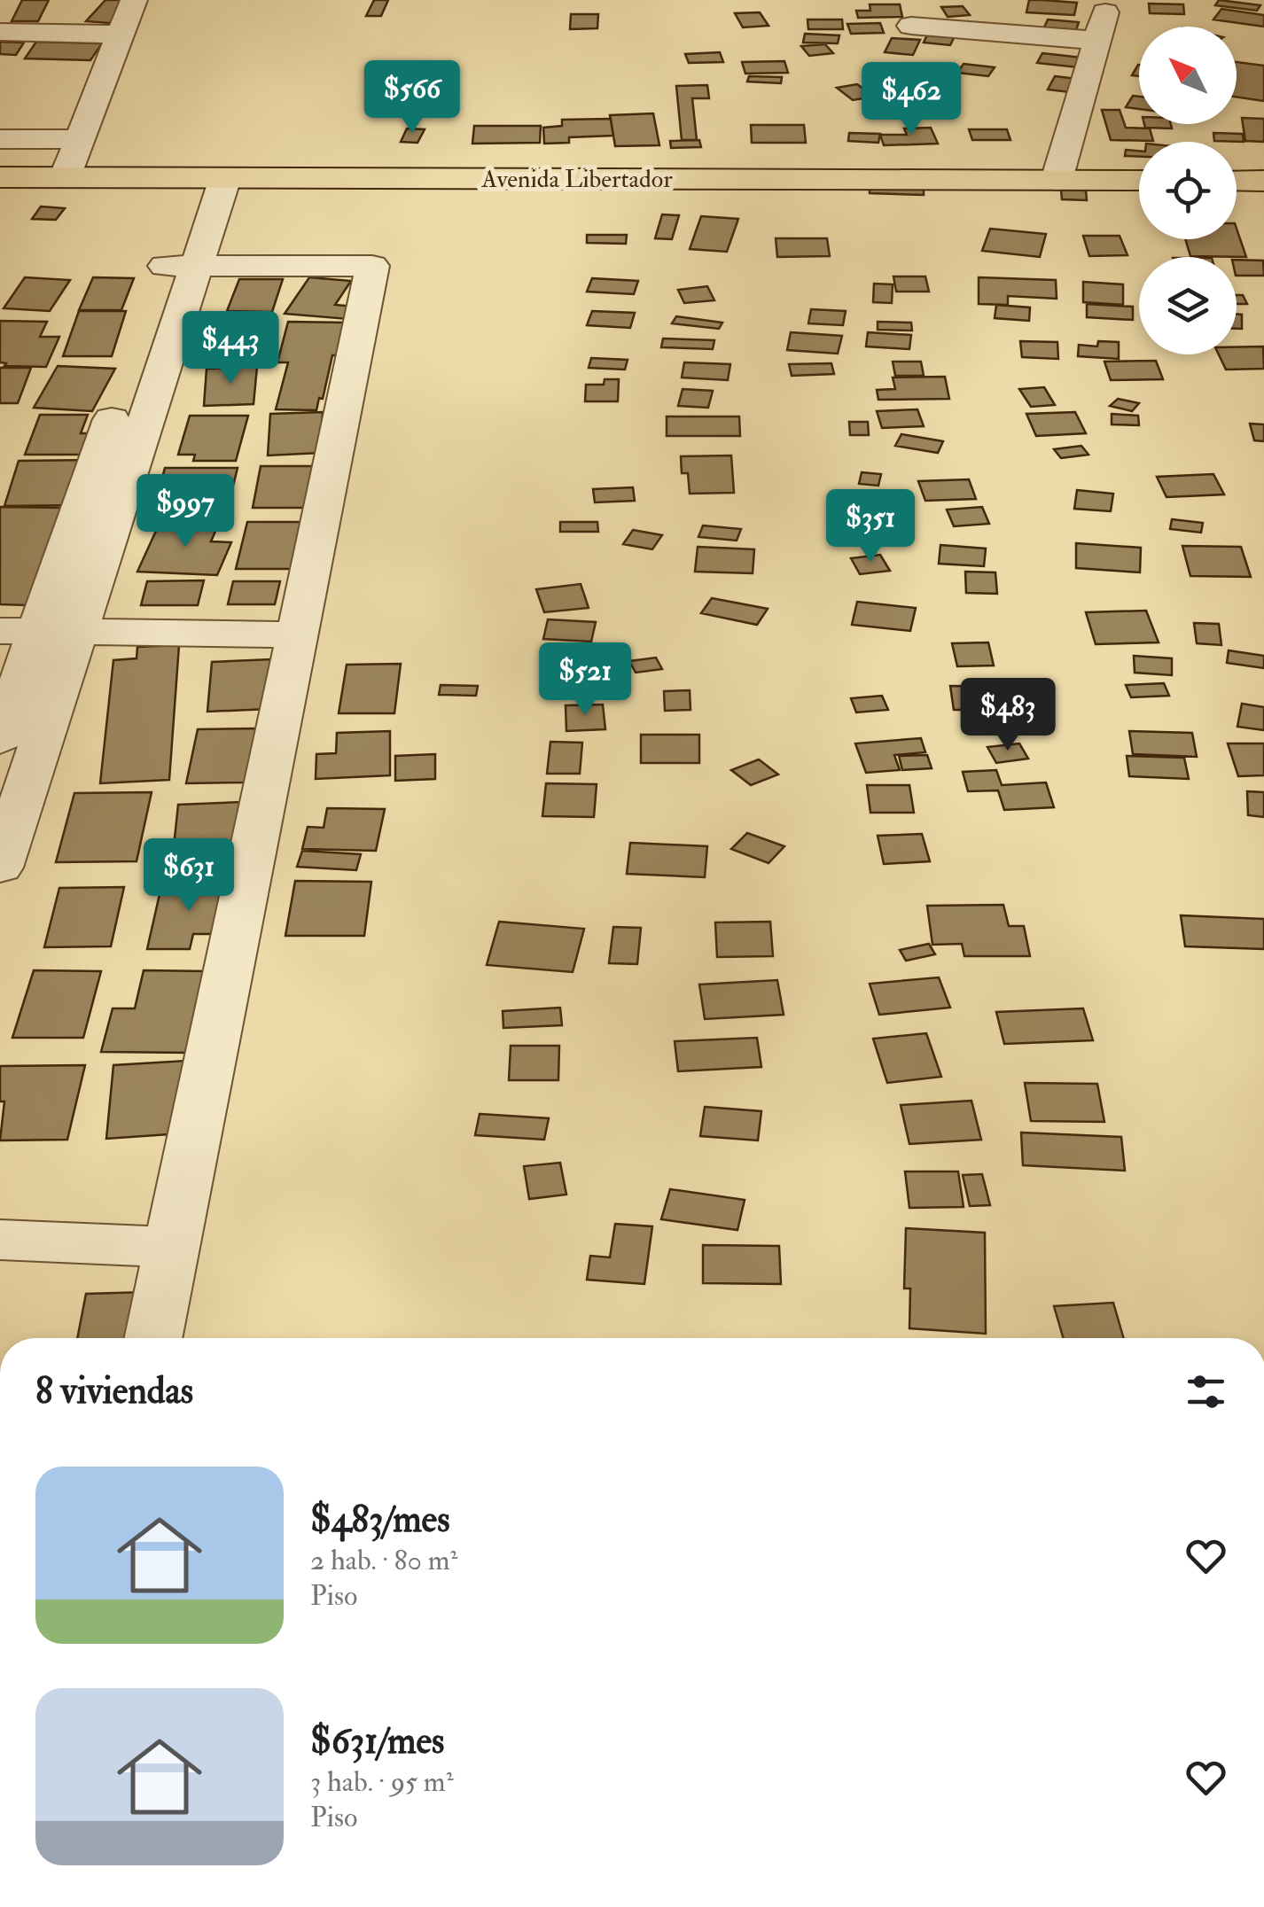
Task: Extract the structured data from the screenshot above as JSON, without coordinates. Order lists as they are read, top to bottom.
{
  "streets": {
    "highway": ["Avenida Libertador"]
  },
  "north": "top left",
  "page": {
    "price": [
      "$566",
      "$462",
      "$443",
      "$997",
      "$351",
      "$521",
      "$483",
      "$631"
    ],
    "heading": "8 viviendas",
    "list": [
      {
        "name": "$483/mes",
        "note": "2 hab. · 80 m² · Piso"
      },
      {
        "name": "$631/mes",
        "note": "3 hab. · 95 m² · Piso"
      }
    ]
  }
}
